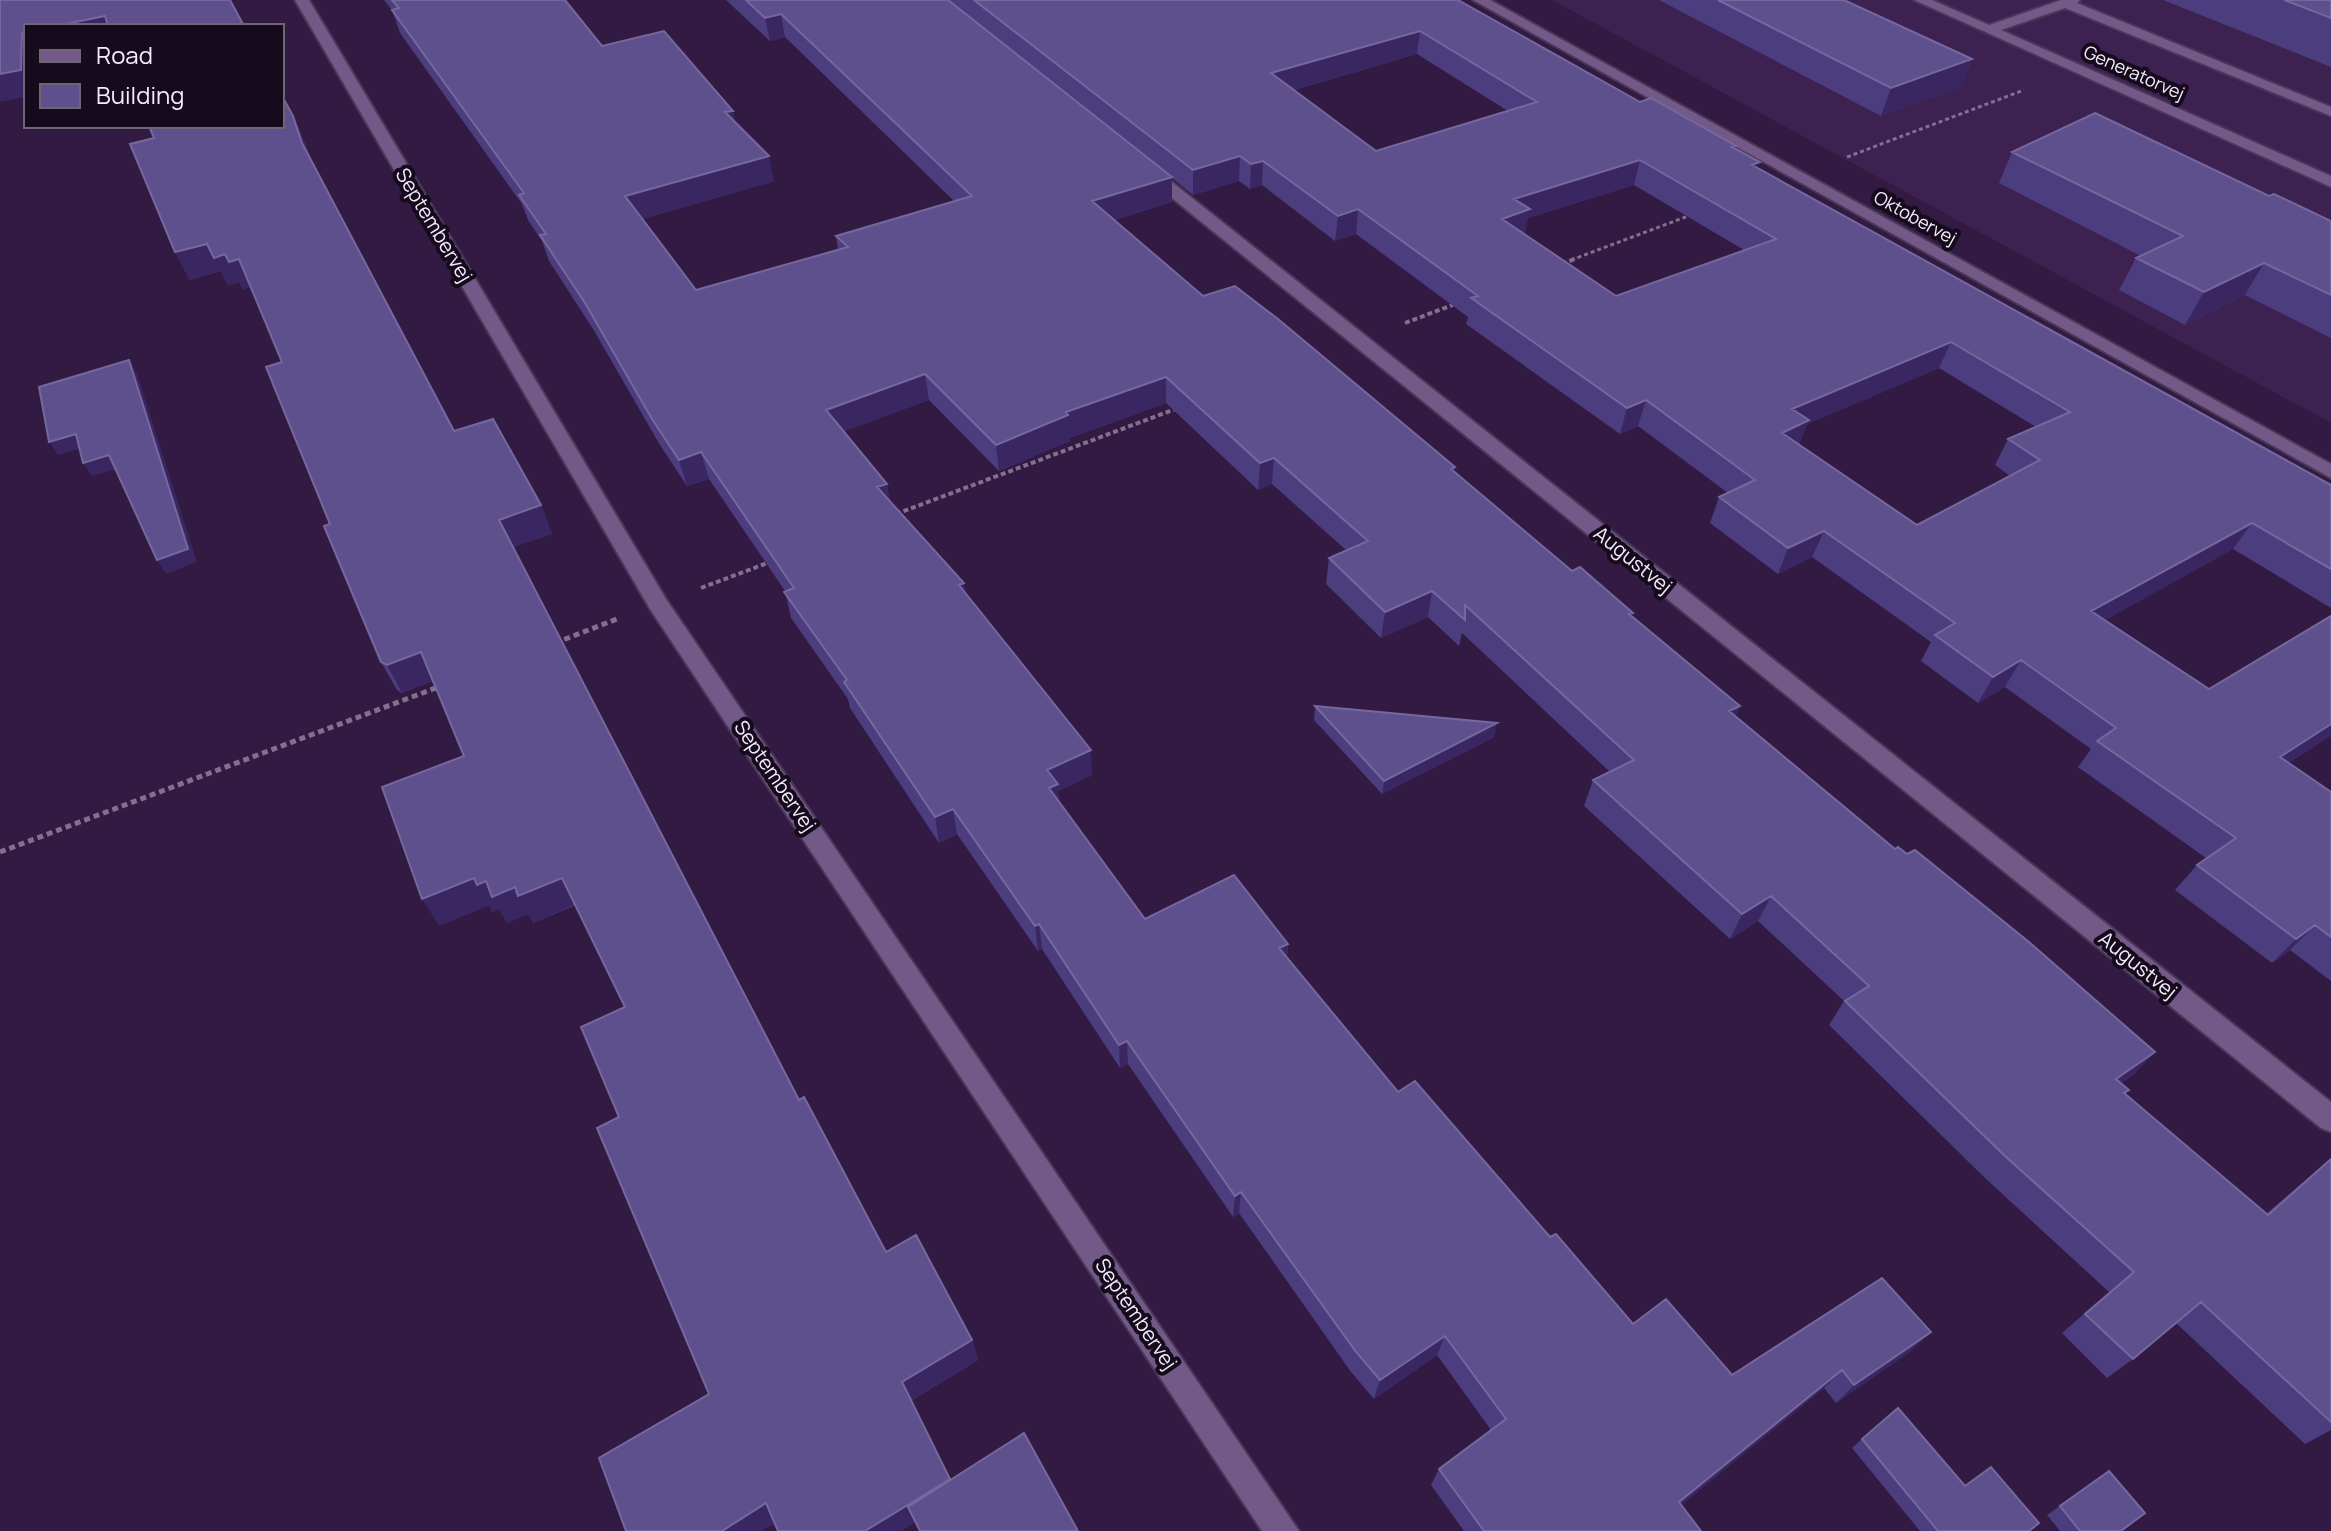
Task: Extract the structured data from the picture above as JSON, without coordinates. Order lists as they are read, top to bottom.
{
  "streets": {
    "street": [
      "Generatorvej",
      "Oktobervej",
      "Septembervej",
      "Augustvej"
    ]
  },
  "legend": ["Road", "Building"]
}
